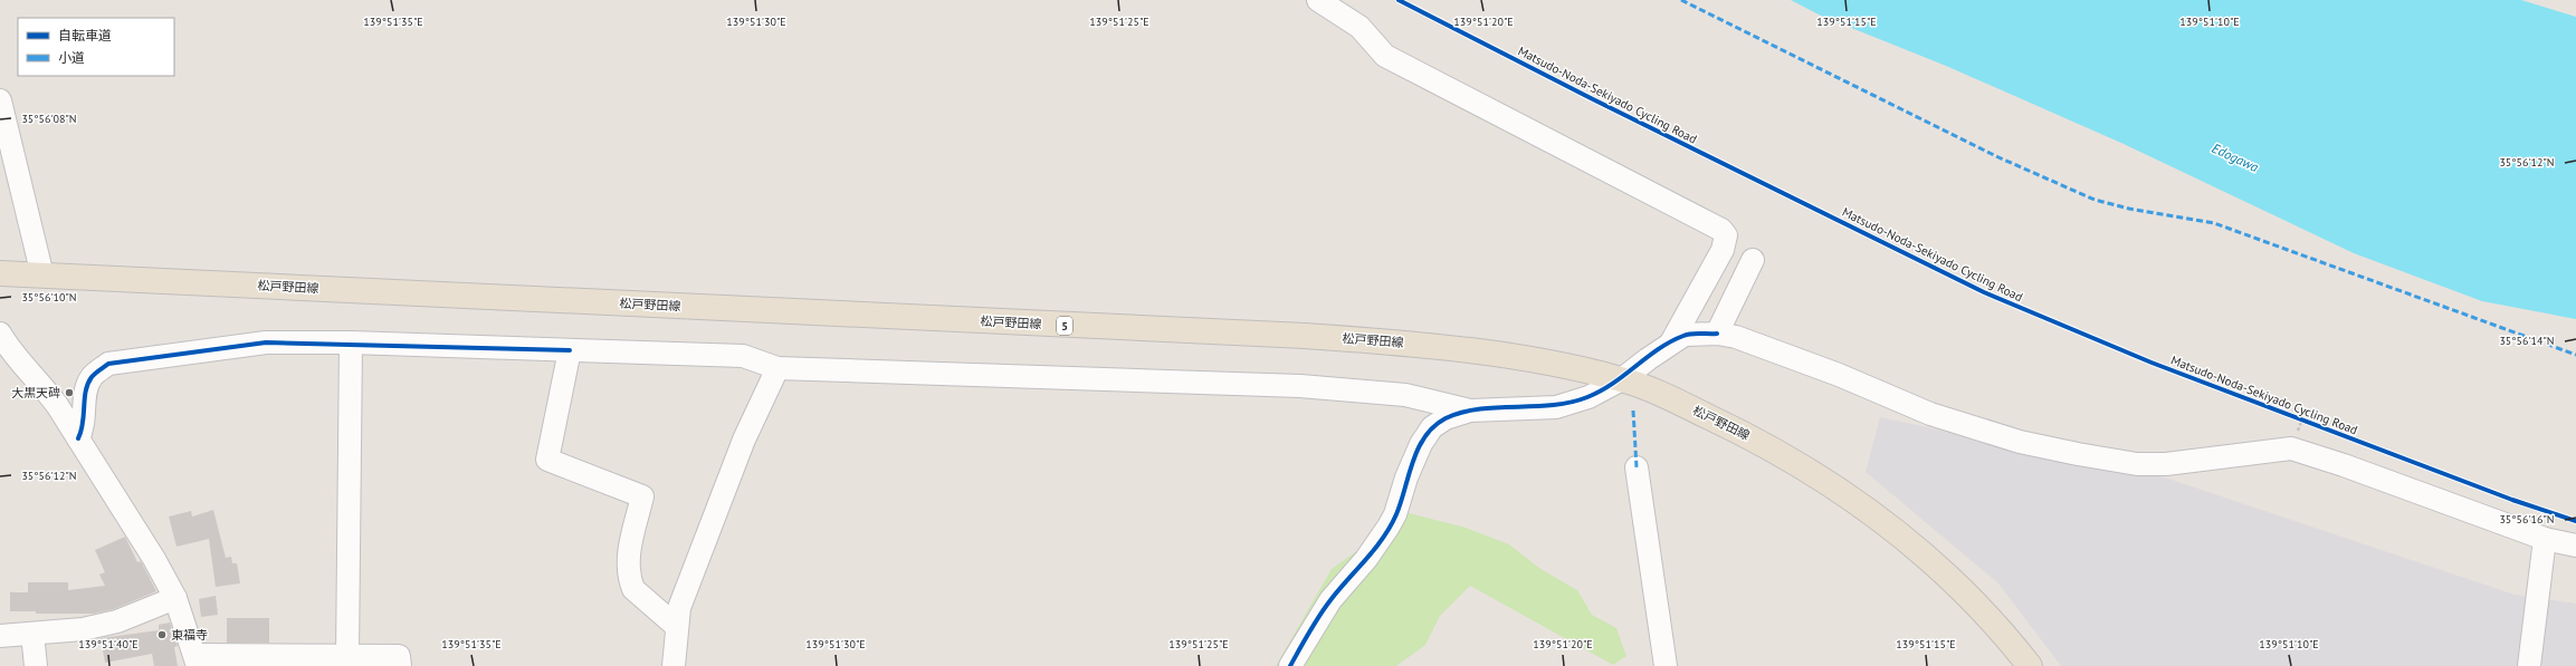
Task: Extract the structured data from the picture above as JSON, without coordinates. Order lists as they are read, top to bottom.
{
  "streets": {
    "main road": ["松戸野田線", "5"],
    "cycle path": ["Matsudo-Noda-Sekiyado Cycling Road"]
  },
  "water": ["Edogawa"],
  "places": ["大黒天碑", "東福寺"],
  "legend": ["自転車道", "小道"],
  "coordinates": [
    "139°51'35\"E",
    "139°51'30\"E",
    "139°51'25\"E",
    "139°51'20\"E",
    "139°51'15\"E",
    "139°51'10\"E",
    "35°56'08\"N",
    "35°56'12\"N",
    "35°56'10\"N",
    "35°56'14\"N",
    "35°56'16\"N",
    "139°51'40\"E"
  ]
}
